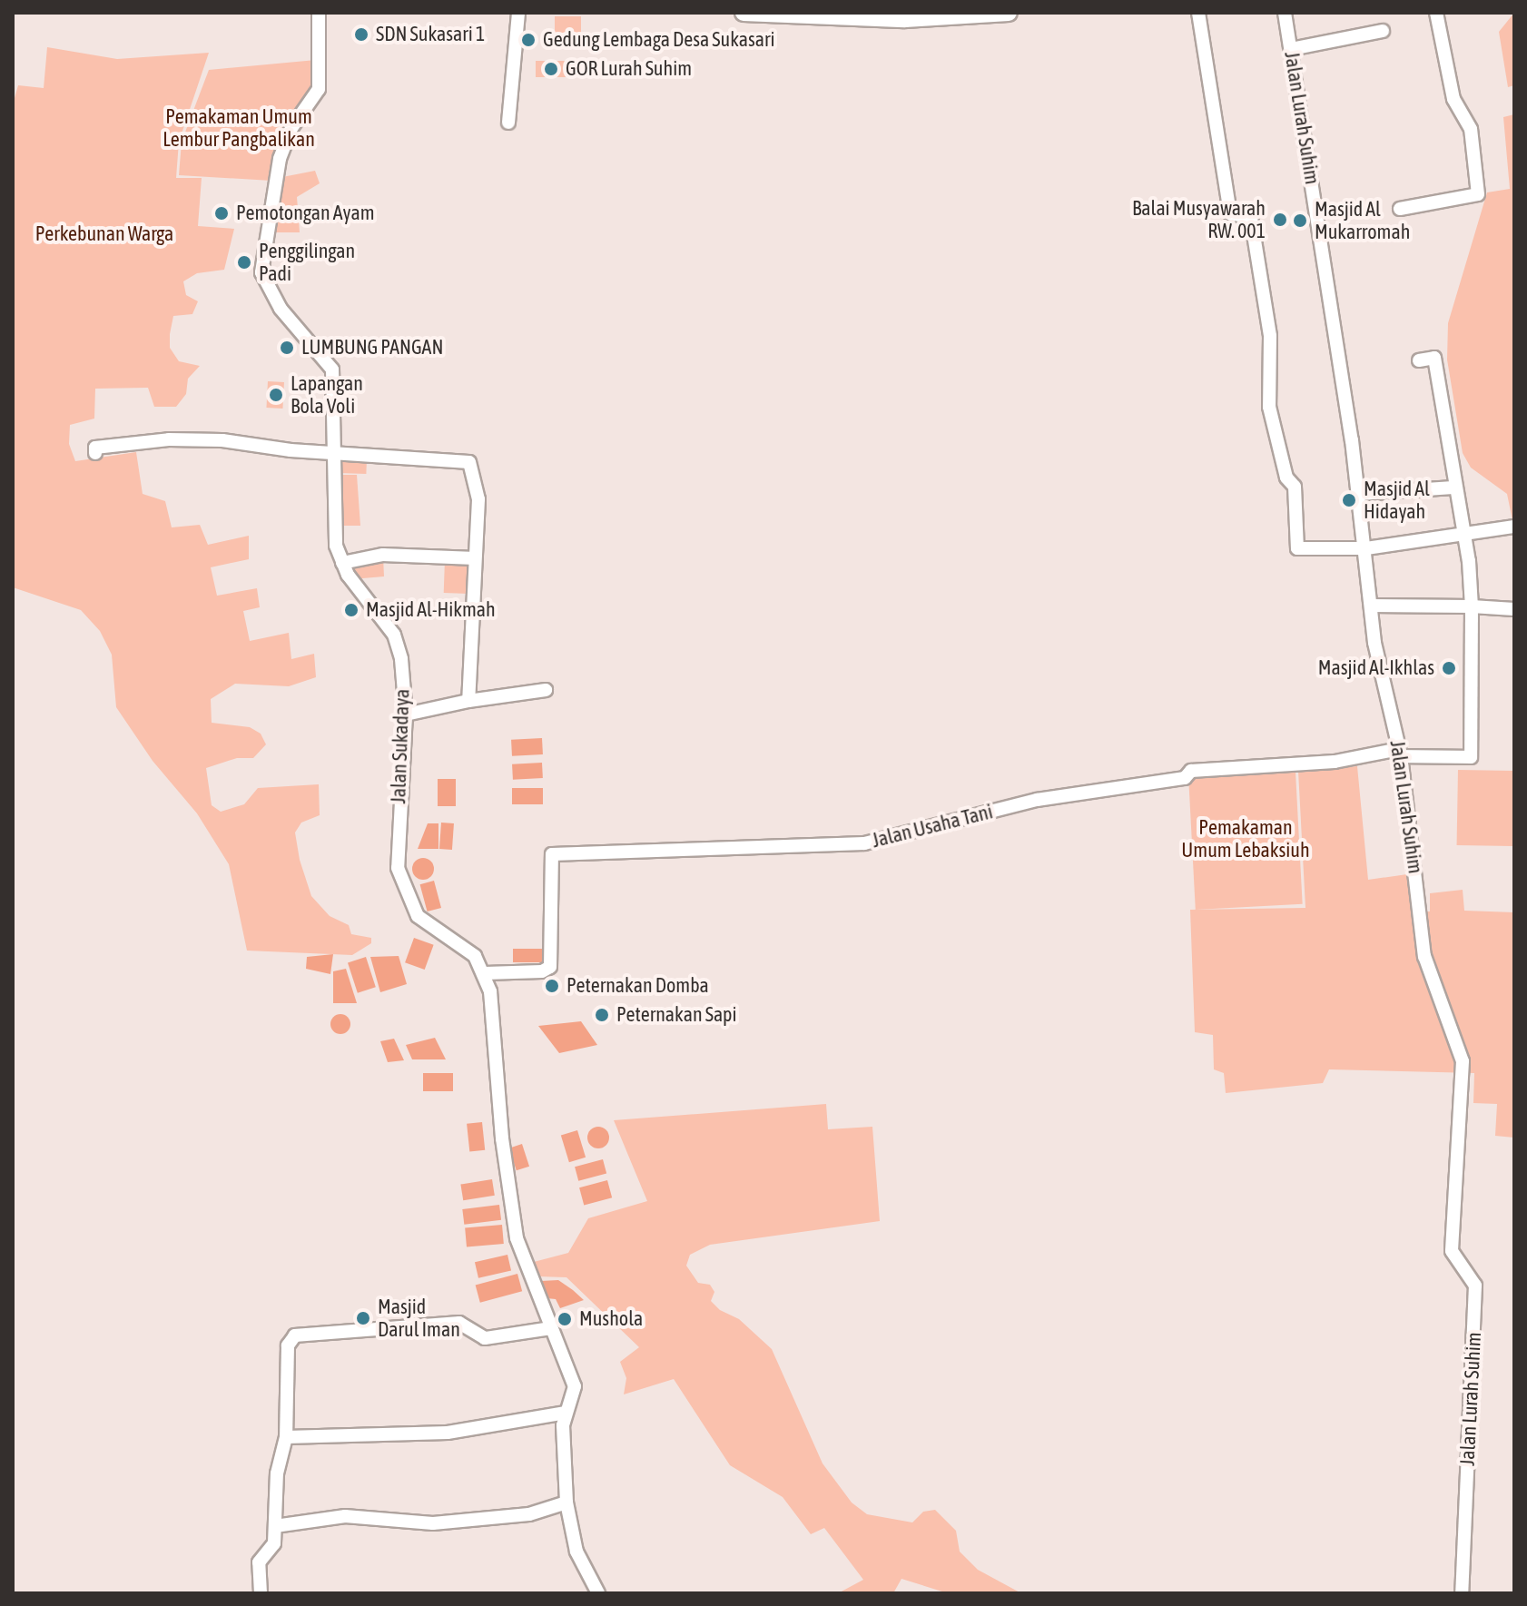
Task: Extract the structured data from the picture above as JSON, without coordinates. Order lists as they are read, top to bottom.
{
  "streets": {
    "street": ["Jalan Lurah Suhim", "Jalan Sukadaya", "Jalan Usaha Tani"]
  },
  "crossings": [
    ["Jalan Lurah Suhim", "Jalan Usaha Tani"],
    ["Jalan Sukadaya", "Jalan Usaha Tani"]
  ],
  "parks": ["Pemakaman Umum Lembur Pangbalikan", "Perkebunan Warga", "Pemakaman Umum Lebaksiuh"],
  "places": [
    "SDN Sukasari 1",
    "Gedung Lembaga Desa Sukasari",
    "GOR Lurah Suhim",
    "Pemotongan Ayam",
    "Balai Musyawarah RW. 001",
    "Masjid Al Mukarromah",
    "Penggilingan Padi",
    "LUMBUNG PANGAN",
    "Lapangan Bola Voli",
    "Masjid Al Hidayah",
    "Masjid Al-Hikmah",
    "Masjid Al-Ikhlas",
    "Peternakan Domba",
    "Peternakan Sapi",
    "Masjid Darul Iman",
    "Mushola"
  ]
}
